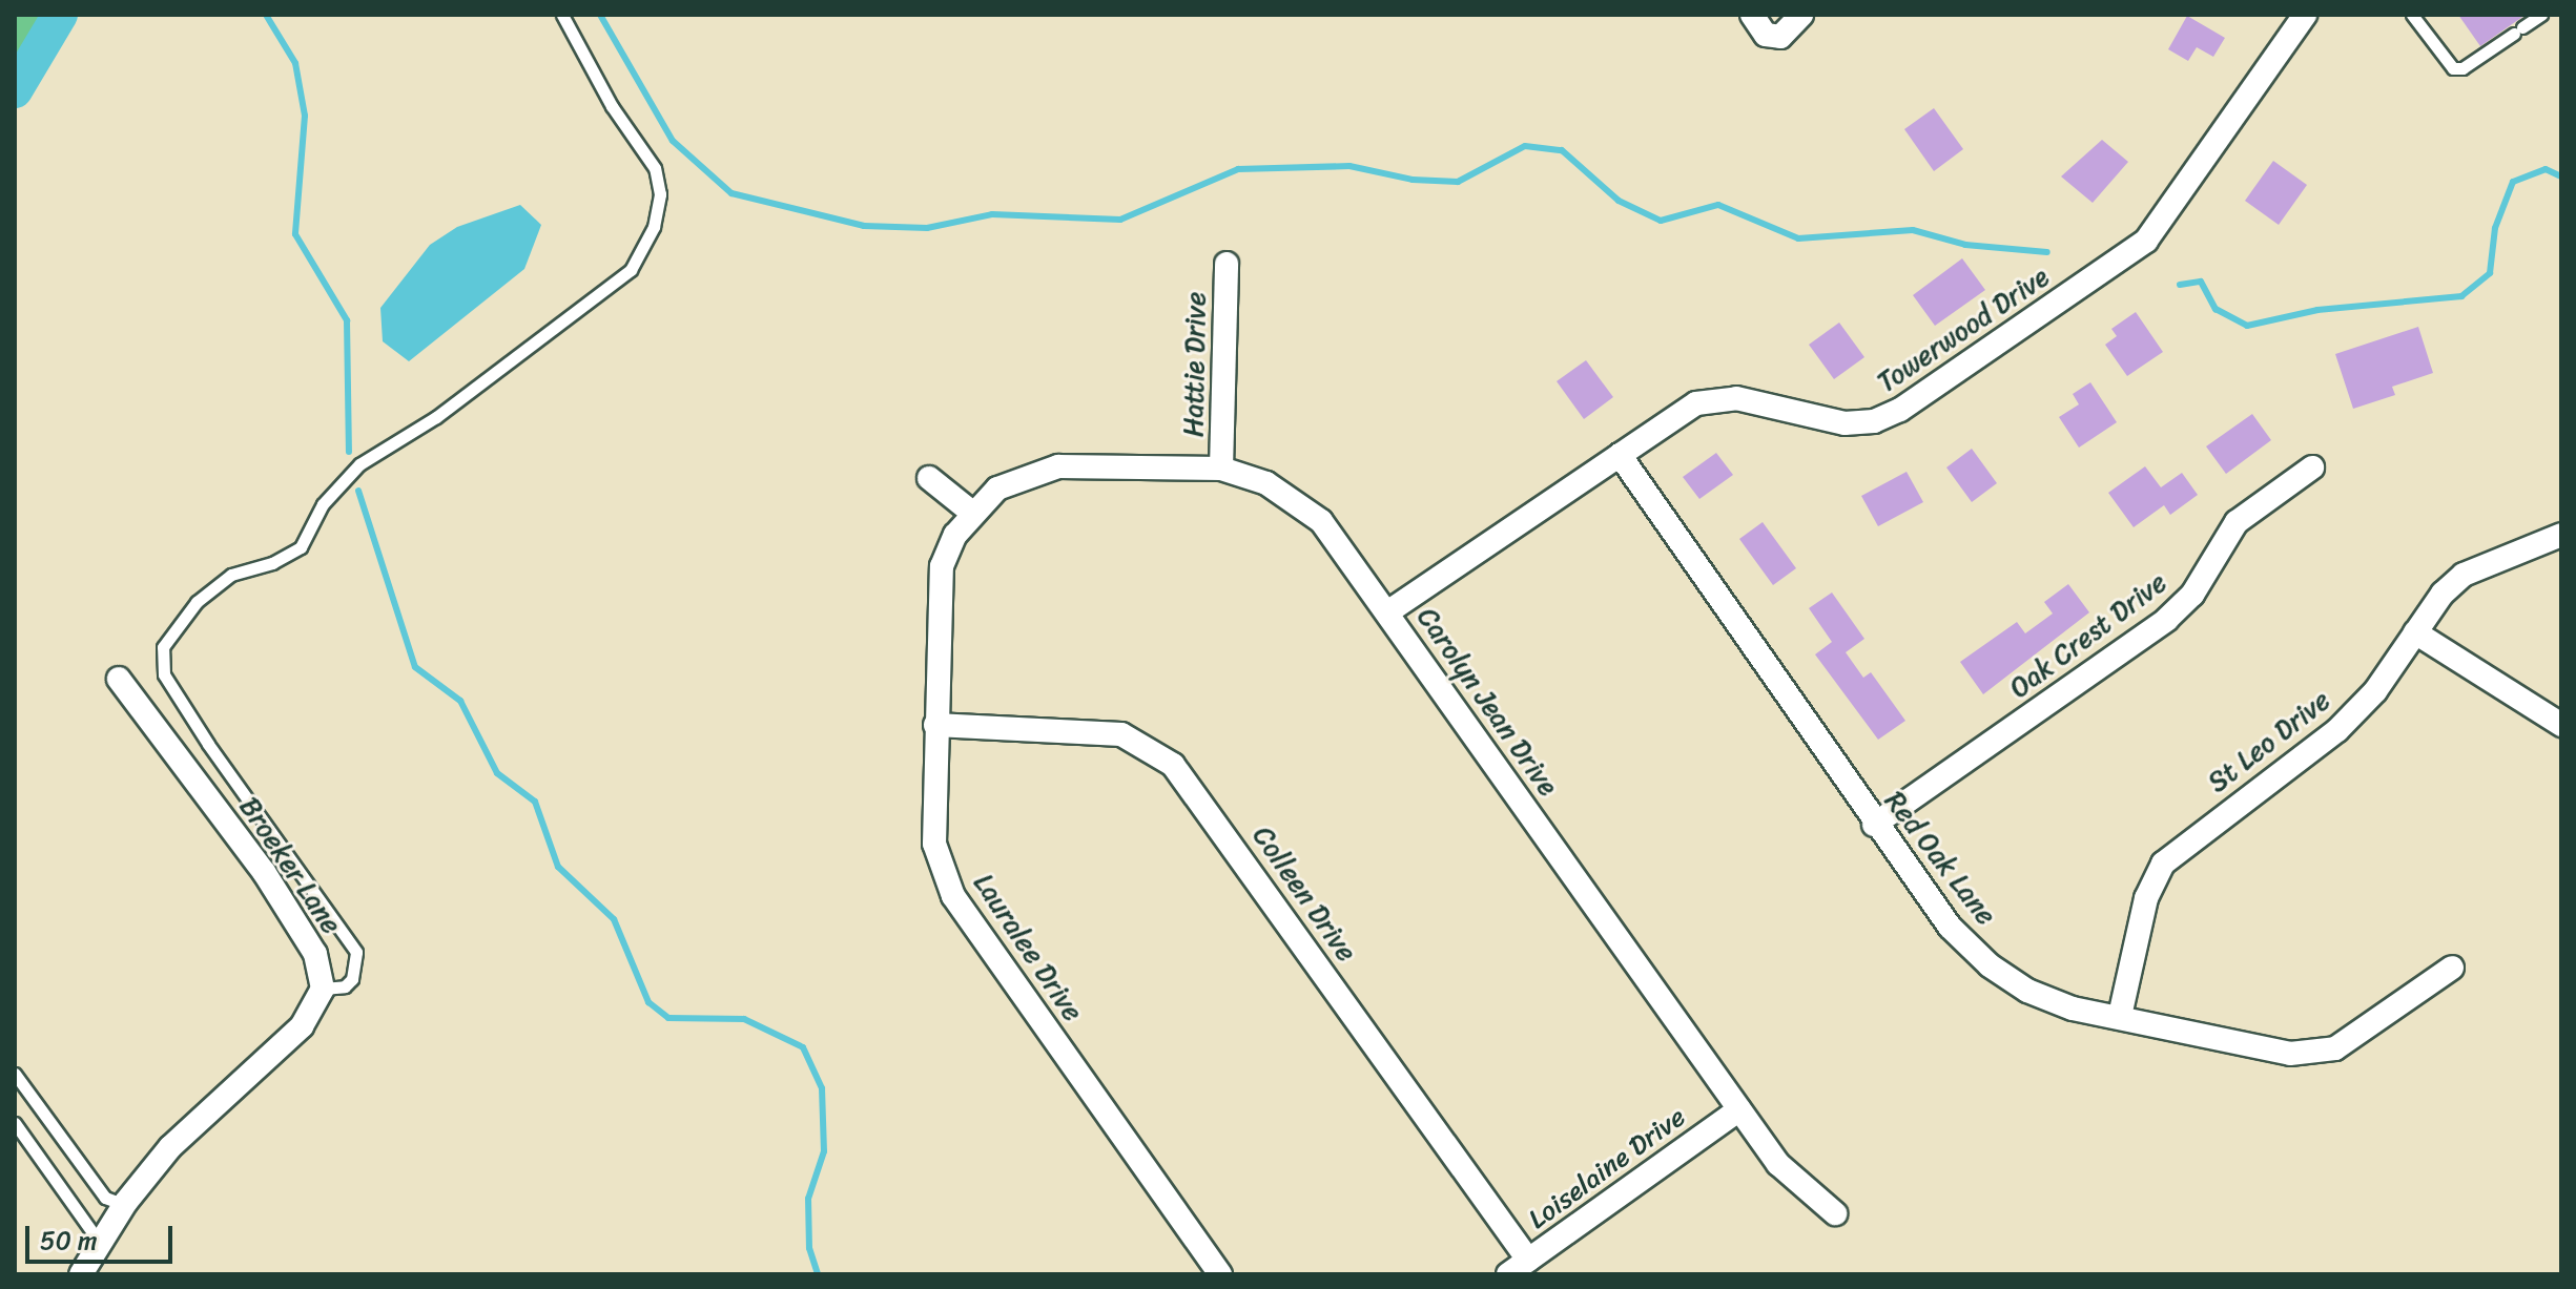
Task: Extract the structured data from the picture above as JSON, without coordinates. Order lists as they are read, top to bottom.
{
  "streets": {
    "street": [
      "Towerwood Drive",
      "Hattie Drive",
      "Oak Crest Drive",
      "Carolyn Jean Drive",
      "St Leo Drive",
      "Red Oak Lane",
      "Broeker Lane",
      "Colleen Drive",
      "Lauralee Drive",
      "Loiselaine Drive"
    ]
  },
  "crossings": [
    ["Towerwood Drive", "Carolyn Jean Drive"],
    ["Towerwood Drive", "Red Oak Lane"],
    ["Hattie Drive", "Carolyn Jean Drive"],
    ["Oak Crest Drive", "Red Oak Lane"],
    ["Carolyn Jean Drive", "Lauralee Drive"],
    ["Carolyn Jean Drive", "Loiselaine Drive"],
    ["St Leo Drive", "Red Oak Lane"],
    ["Colleen Drive", "Lauralee Drive"],
    ["Colleen Drive", "Loiselaine Drive"]
  ],
  "scale_bar": "50 m"
}
